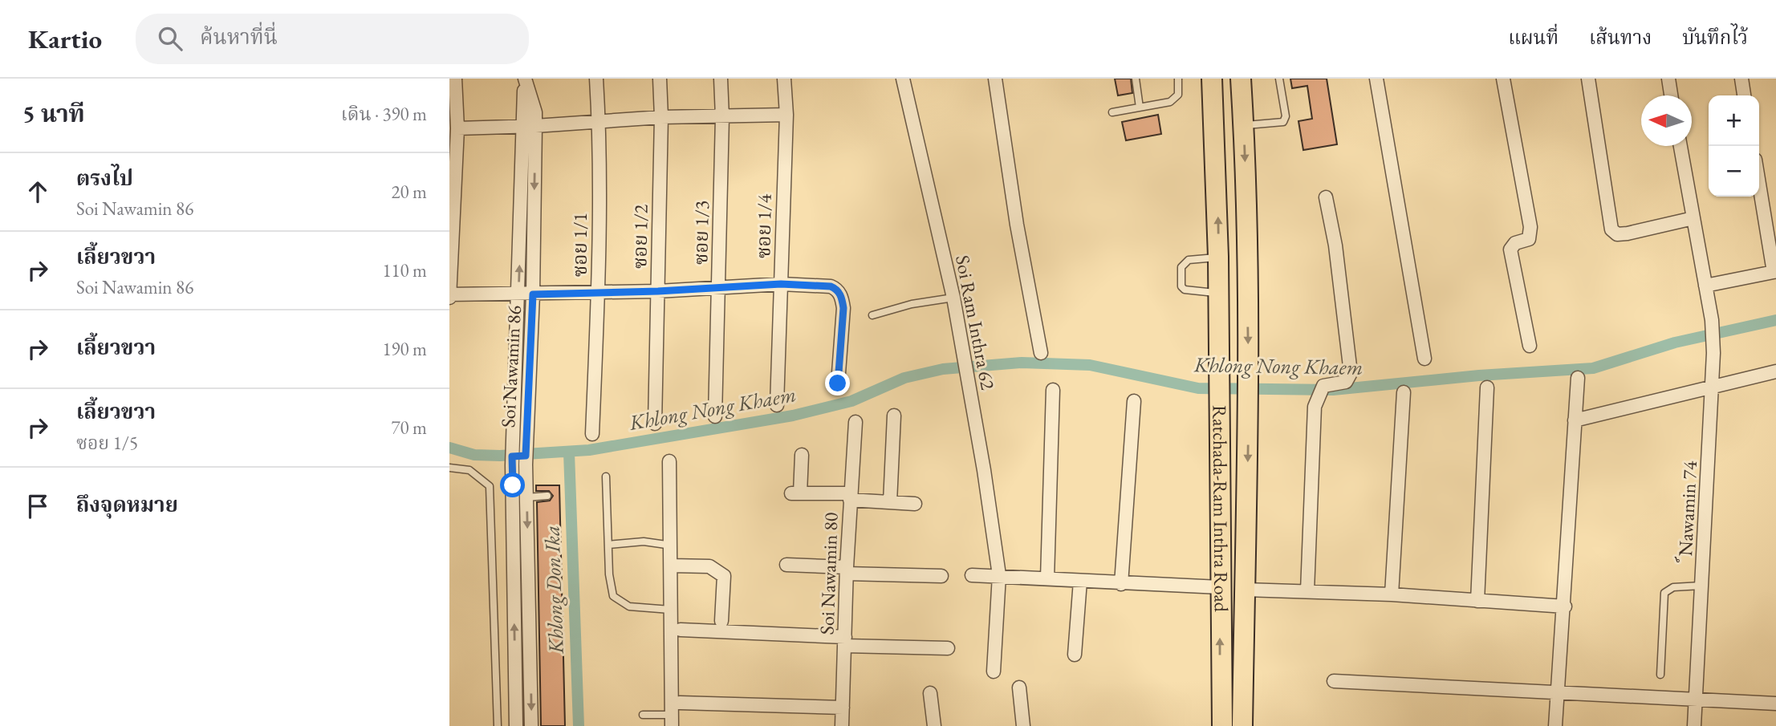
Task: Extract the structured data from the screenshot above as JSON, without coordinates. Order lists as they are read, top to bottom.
{
  "streets": {
    "main road": ["Ratchada-Ram Inthra Road"],
    "street": [
      "ซอย 1/4",
      "ซอย 1/3",
      "ซอย 1/2",
      "ซอย 1/1",
      "Soi Ram Inthra 62",
      "Soi Nawamin 86",
      "์Nawamin 74",
      "Soi Nawamin 80"
    ]
  },
  "water": ["Khlong Nong Khaem", "Khlong Don Ika"],
  "north": "left",
  "page": {
    "header": "Kartio",
    "search": "ค้นหาที่นี่",
    "nav": ["แผนที่", "เส้นทาง", "บันทึกไว้"],
    "heading": ["5 นาที", "เดิน · 390 m"],
    "map_buttons": ["+", "−"],
    "list": [
      ["ตรงไป", "Soi Nawamin 86", "20 m"],
      ["เลี้ยวขวา", "Soi Nawamin 86", "110 m"],
      ["เลี้ยวขวา", "190 m"],
      ["เลี้ยวขวา", "ซอย 1/5", "70 m"],
      "ถึงจุดหมาย"
    ]
  }
}
